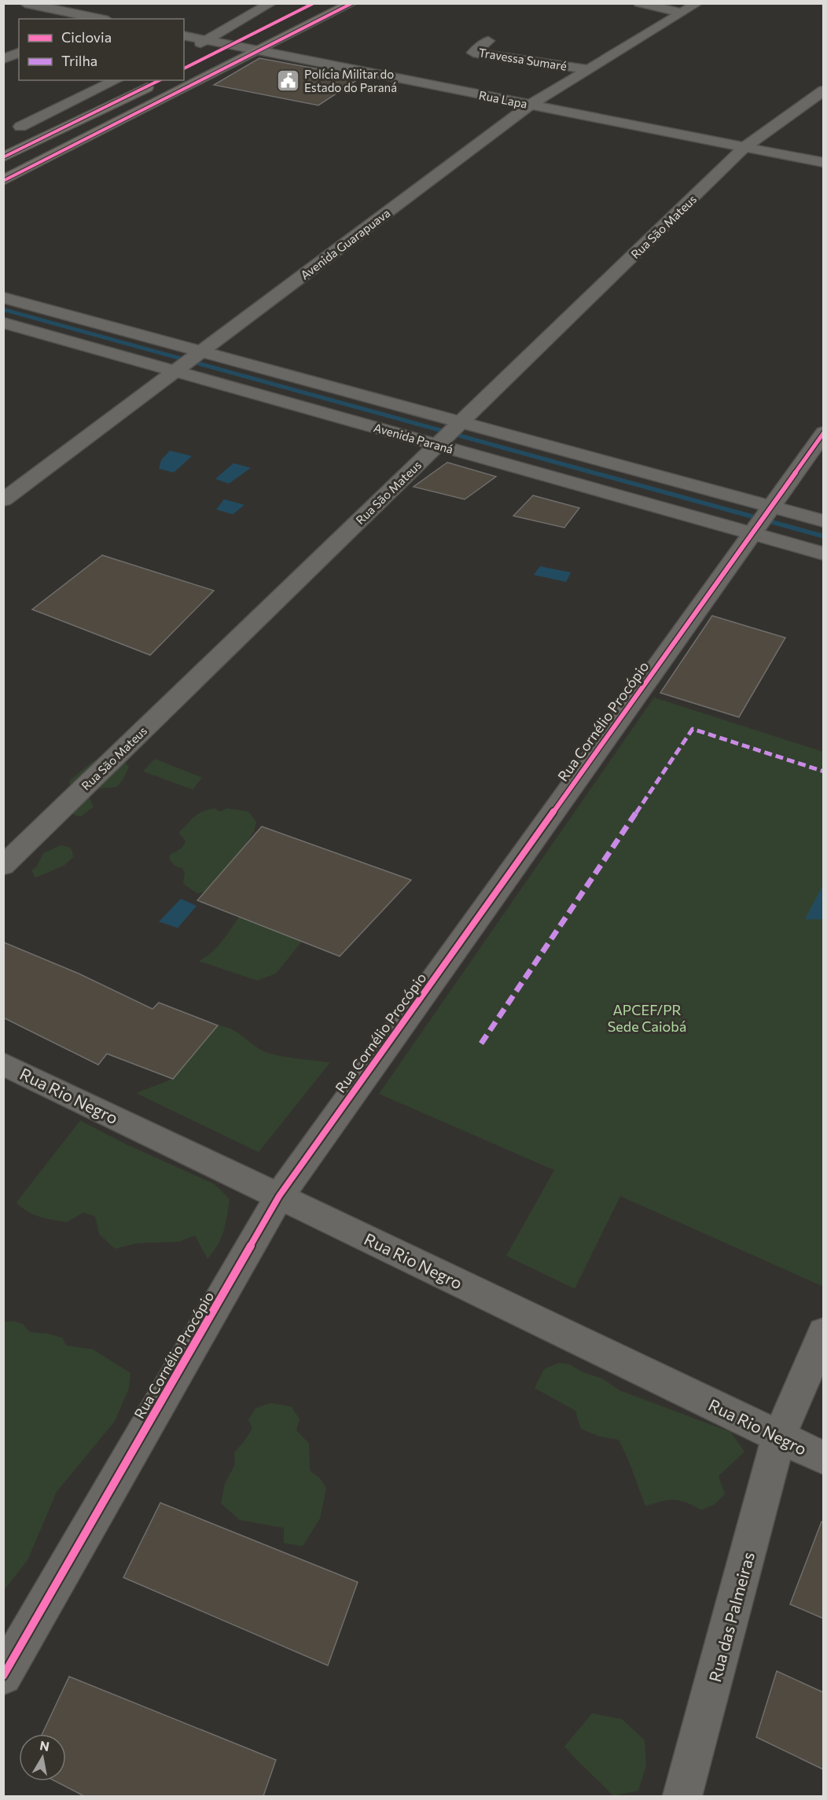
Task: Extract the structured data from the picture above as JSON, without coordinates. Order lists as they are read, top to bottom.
{
  "streets": {
    "street": [
      "Travessa Sumaré",
      "Rua Lapa",
      "Rua São Mateus",
      "Avenida Guarapuava",
      "Avenida Paraná",
      "Rua Cornélio Procópio",
      "Rua Rio Negro",
      "Rua das Palmeiras"
    ]
  },
  "crossings": [
    ["Travessa Sumaré", "Avenida Guarapuava"],
    ["Rua Lapa", "Rua São Mateus"],
    ["Rua Lapa", "Avenida Guarapuava"],
    ["Rua São Mateus", "Avenida Paraná"],
    ["Avenida Guarapuava", "Avenida Paraná"],
    ["Avenida Paraná", "Rua Cornélio Procópio"],
    ["Rua Cornélio Procópio", "Rua Rio Negro"],
    ["Rua Rio Negro", "Rua das Palmeiras"]
  ],
  "parks": ["APCEF/PR Sede Caiobá"],
  "places": {
    "public building": ["Polícia Militar do Estado do Paraná"]
  },
  "legend": ["Ciclovia", "Trilha"],
  "north": "top"
}
